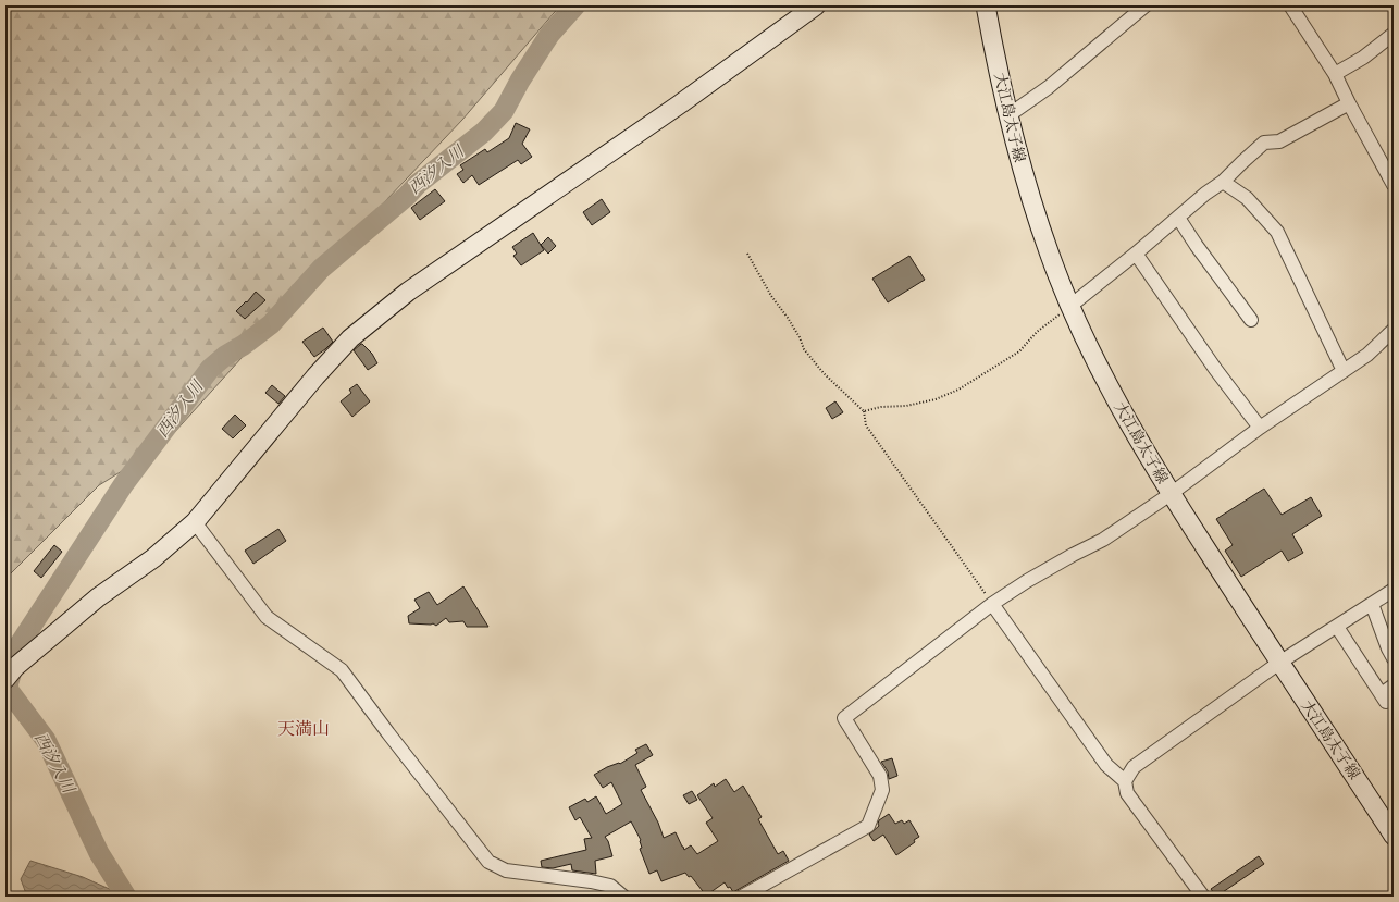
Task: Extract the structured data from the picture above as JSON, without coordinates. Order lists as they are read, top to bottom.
{
  "streets": {
    "street": ["大江島太子線"]
  },
  "districts": ["天満山"],
  "water": ["西汐入川"]
}
